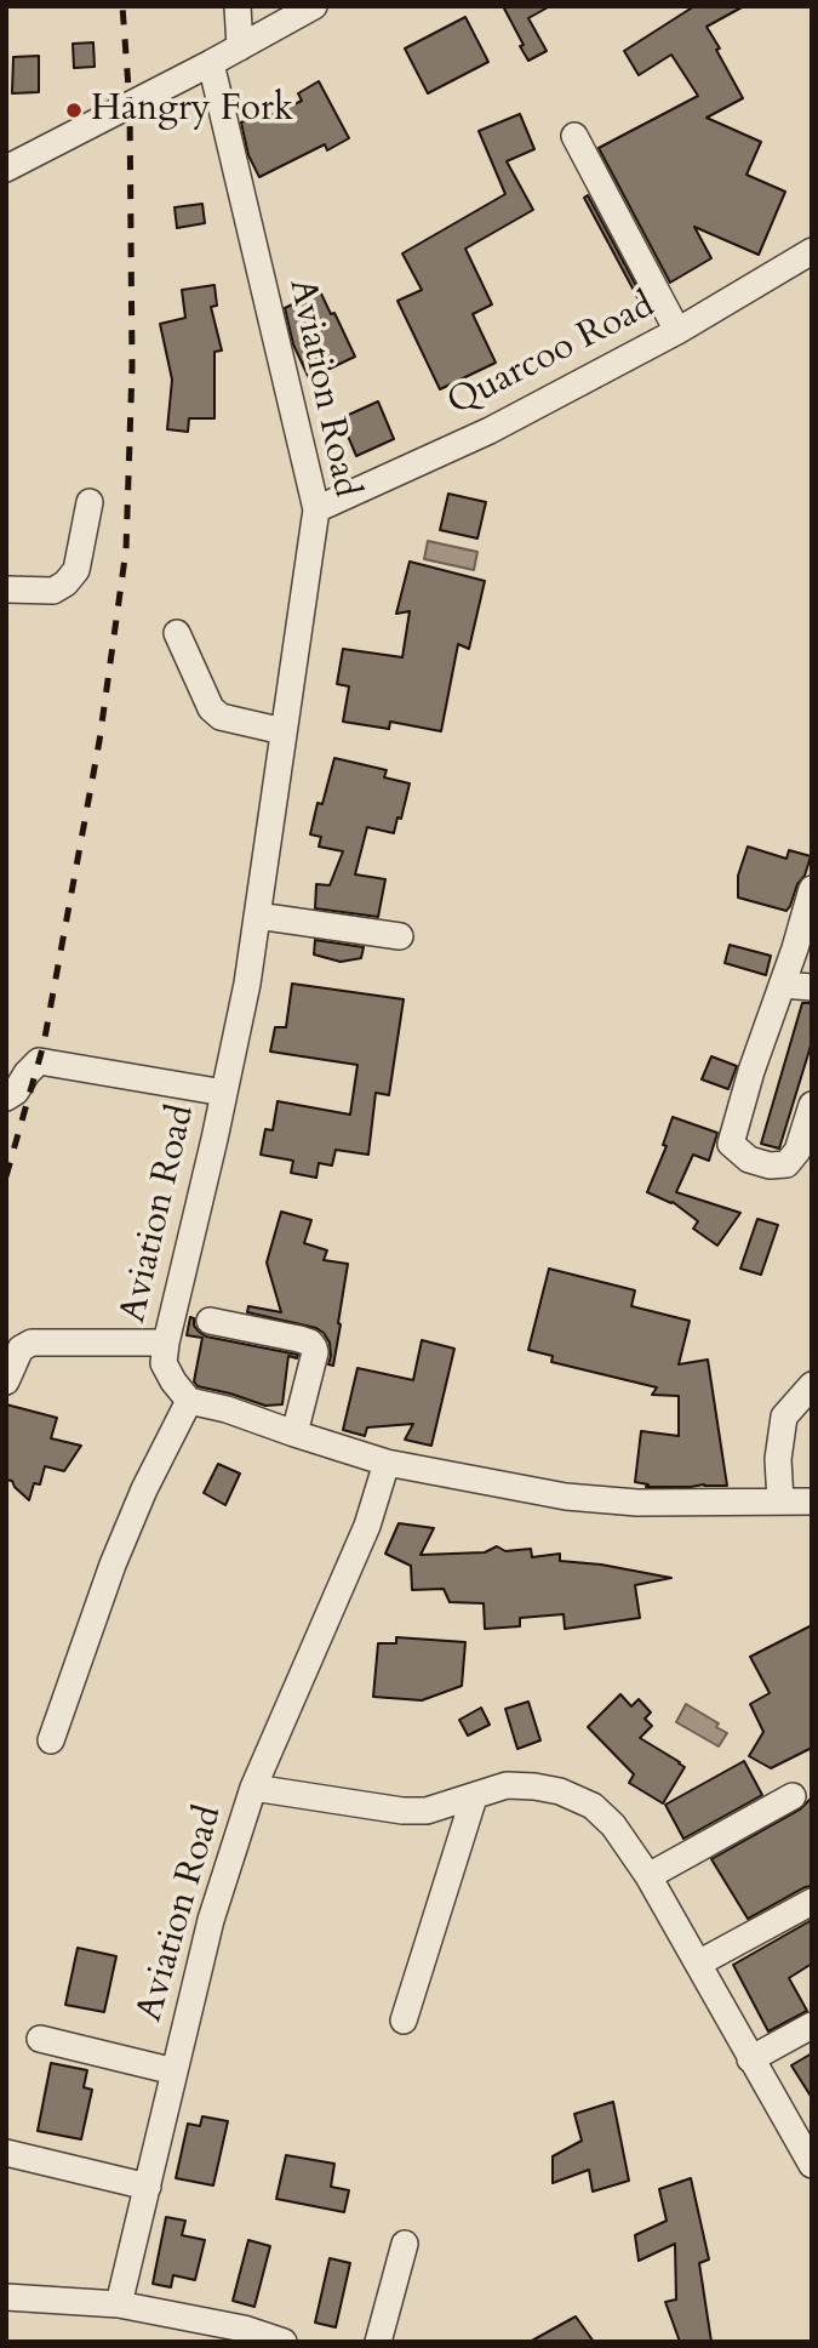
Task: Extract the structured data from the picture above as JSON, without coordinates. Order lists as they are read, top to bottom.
{
  "streets": {
    "street": ["Quarcoo Road", "Aviation Road"]
  },
  "crossings": [
    ["Quarcoo Road", "Aviation Road"]
  ],
  "places": ["Hangry Fork"]
}
